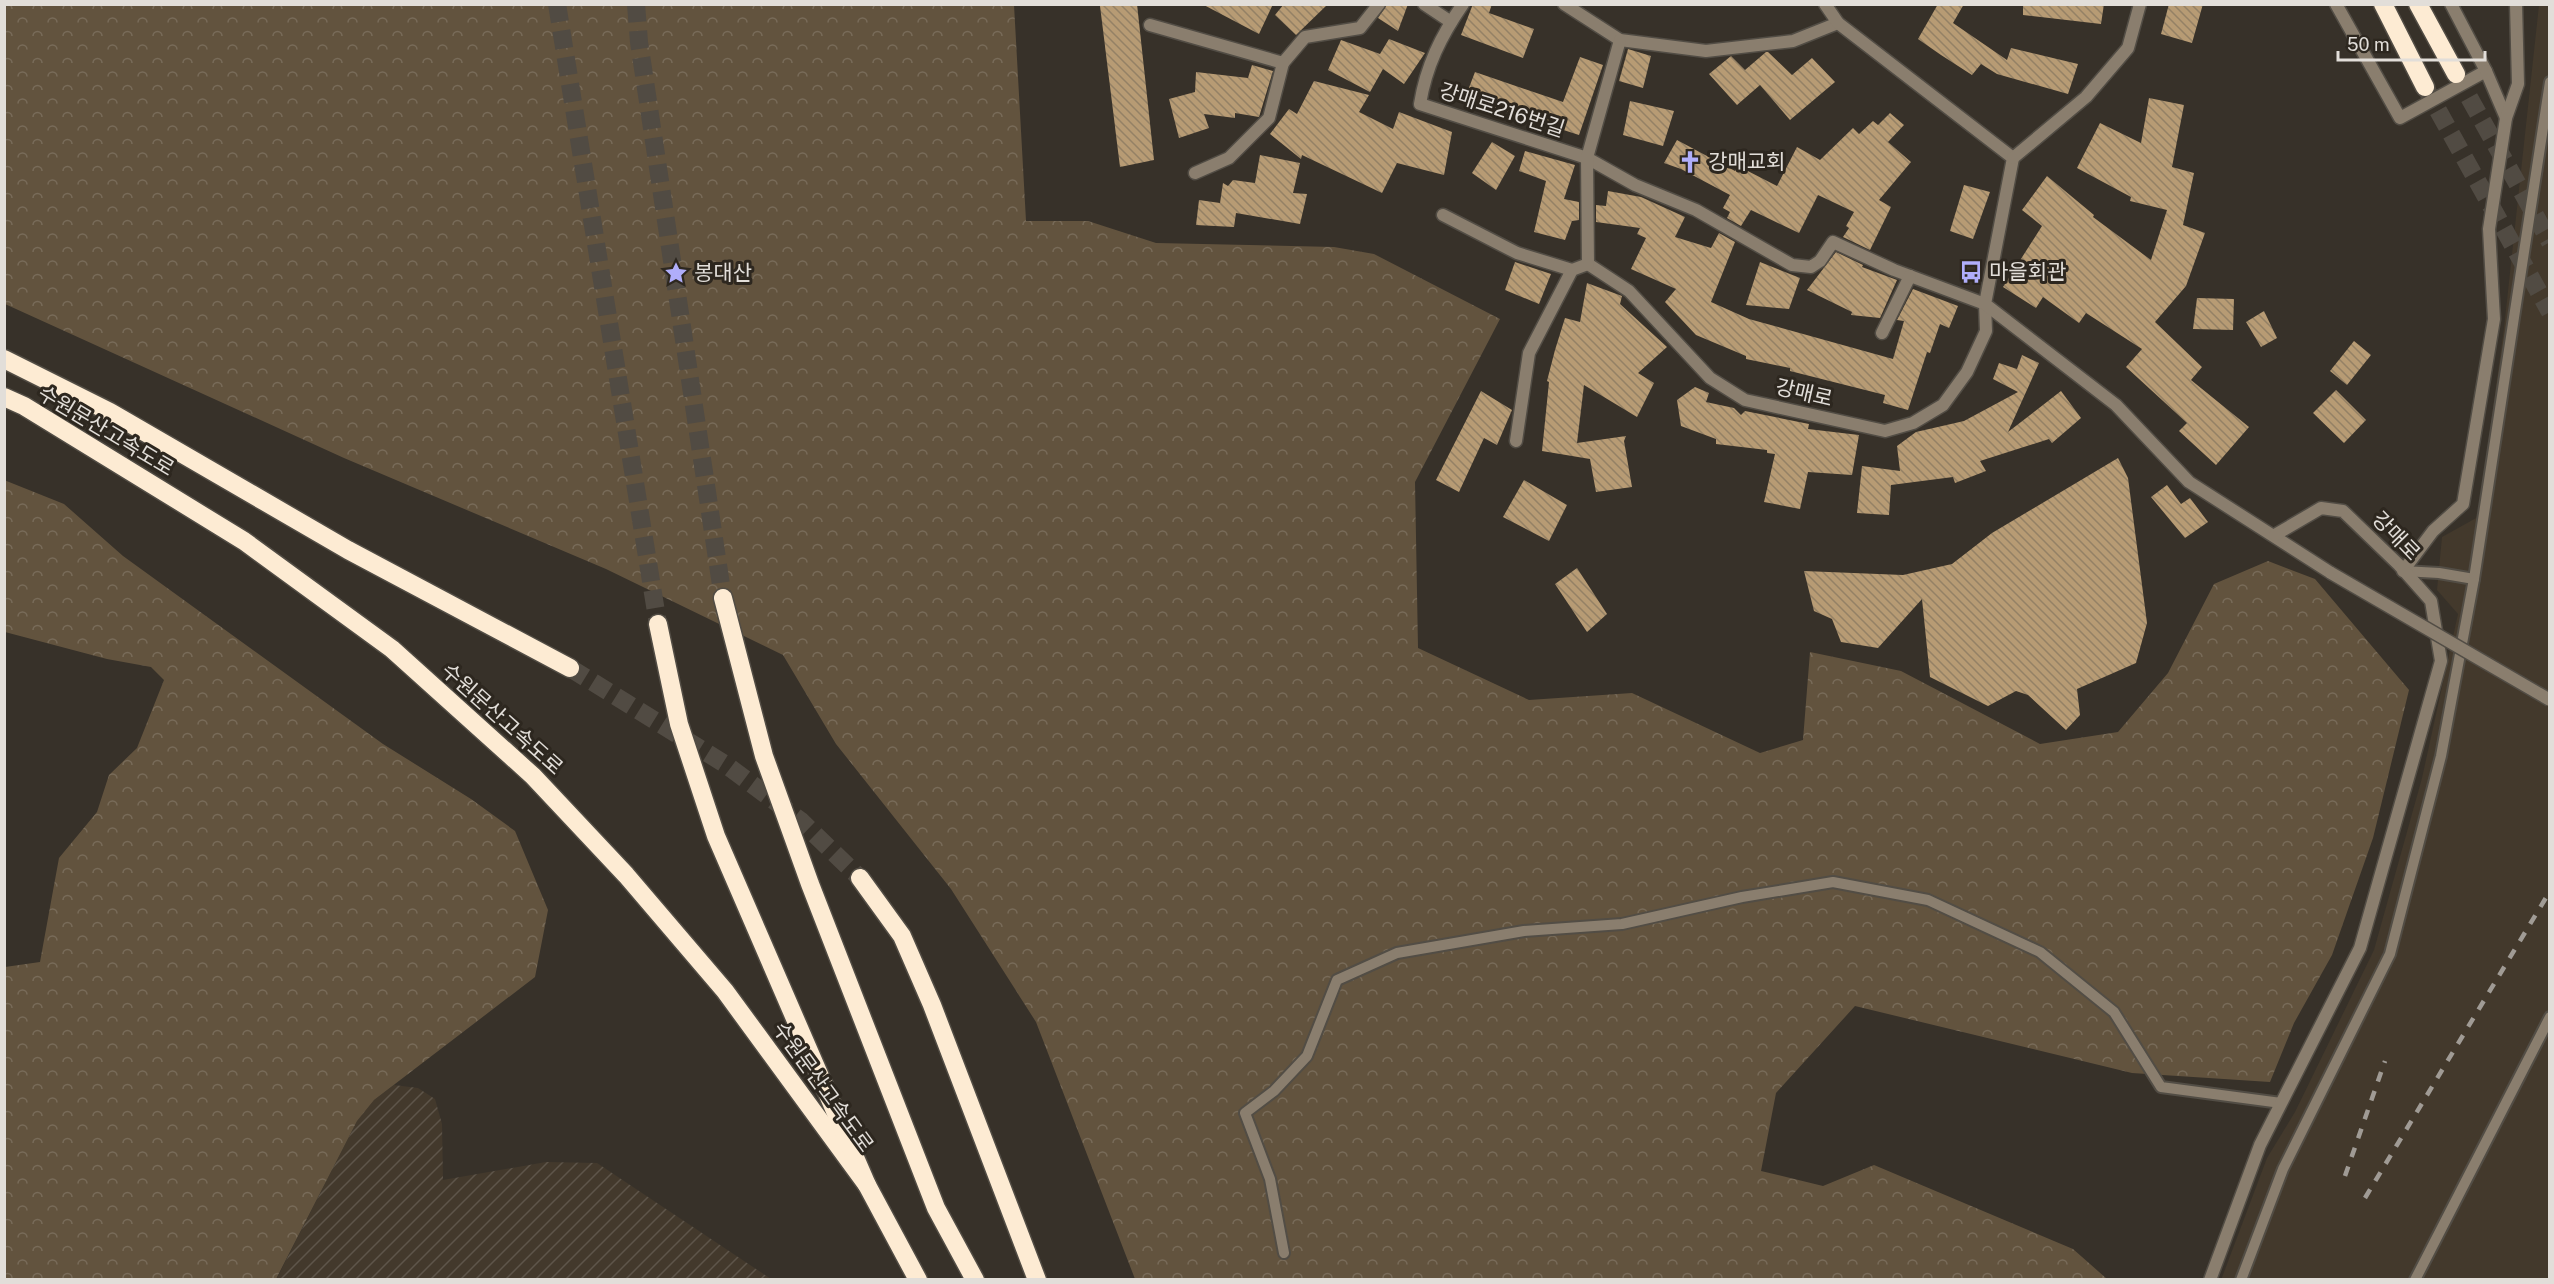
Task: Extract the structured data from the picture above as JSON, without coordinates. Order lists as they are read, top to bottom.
{
  "streets": {
    "highway": ["수원문산고속도로"],
    "street": ["강매로216번길", "강매로"]
  },
  "crossings": [
    ["강매로216번길", "강매로"]
  ],
  "places": {
    "church": ["강매교회"],
    "bus stop": ["마을회관"],
    "place": ["봉대산"]
  },
  "scale_bar": "50 m"
}
